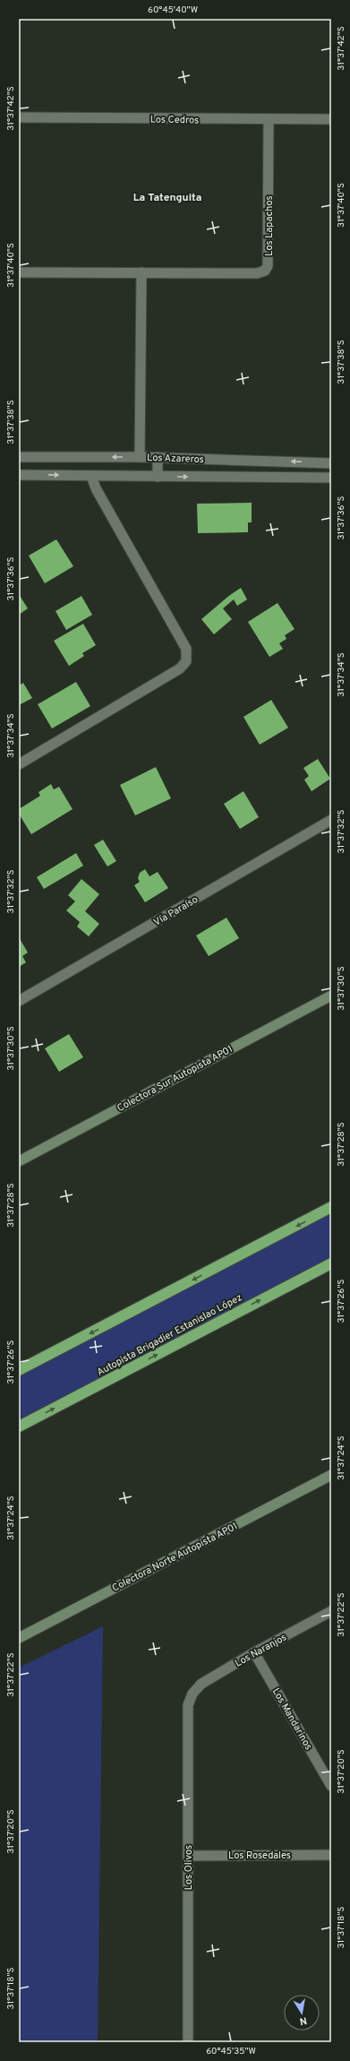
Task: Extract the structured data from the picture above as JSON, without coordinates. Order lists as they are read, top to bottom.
{
  "streets": {
    "highway": ["Autopista Brigadier Estanislao López"],
    "main road": ["Colectora Sur Autopista AP01", "Colectora Norte Autopista AP01"],
    "street": [
      "Los Cedros",
      "Los Lapachos",
      "Los Azareros",
      "Vía Paraíso",
      "Los Naranjos",
      "Los Mandarinos",
      "Los Rosedales",
      "Los Olivos"
    ]
  },
  "crossings": [
    ["Los Cedros", "Los Lapachos"],
    ["Los Naranjos", "Los Mandarinos"],
    ["Los Naranjos", "Los Olivos"],
    ["Los Rosedales", "Los Olivos"]
  ],
  "districts": ["La Tatenguita"],
  "north": "bottom",
  "coordinates": [
    "60°45'40\"W",
    "31°37'42\"S",
    "31°37'40\"S",
    "31°37'38\"S",
    "31°37'36\"S",
    "31°37'34\"S",
    "31°37'32\"S",
    "31°37'30\"S",
    "31°37'28\"S",
    "31°37'26\"S",
    "31°37'24\"S",
    "31°37'22\"S",
    "31°37'20\"S",
    "31°37'18\"S",
    "60°45'35\"W"
  ]
}
